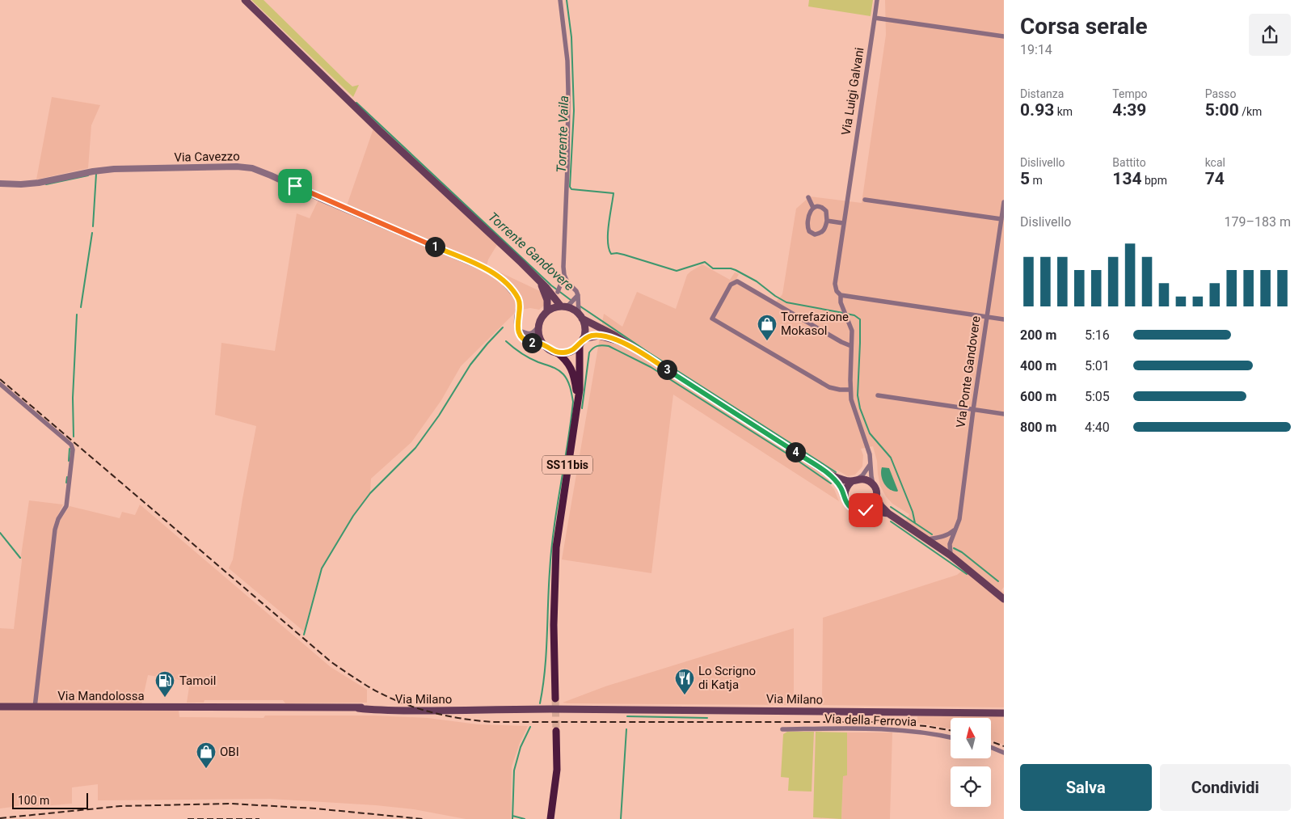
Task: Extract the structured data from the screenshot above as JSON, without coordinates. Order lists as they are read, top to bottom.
{
  "streets": {
    "main road": ["SS11bis", "Via Mandolossa", "Via Milano"],
    "street": [
      "Via Luigi Galvani",
      "Via Cavezzo",
      "Via Ponte Gandovere",
      "Via della Ferrovia"
    ]
  },
  "crossings": [
    ["Via Mandolossa", "Via Milano"]
  ],
  "water": ["Torrente Vaila", "Torrente Gandovere"],
  "places": {
    "shop": ["Torrefazione Mokasol", "OBI"],
    "restaurant": ["Lo Scrigno di Katja"],
    "fuel station": ["Tamoil"]
  },
  "scale_bar": "100 m",
  "north": "top",
  "page": {
    "heading": ["Corsa serale", "19:14"],
    "stats": [
      ["Distanza", "0.93 km"],
      ["Tempo", "4:39"],
      ["Passo", "5:00 /km"],
      ["Dislivello", "5 m"],
      ["Battito", "134 bpm"],
      ["kcal", "74"]
    ],
    "chart": ["Dislivello", "179–183 m"],
    "pins": [
      "1",
      "2",
      "3",
      "4"
    ],
    "list": [
      {
        "name": "200 m",
        "note": "5:16"
      },
      {
        "name": "400 m",
        "note": "5:01"
      },
      {
        "name": "600 m",
        "note": "5:05"
      },
      {
        "name": "800 m",
        "note": "4:40"
      }
    ],
    "buttons": ["Salva", "Condividi"],
    "scale": "100 m"
  }
}
